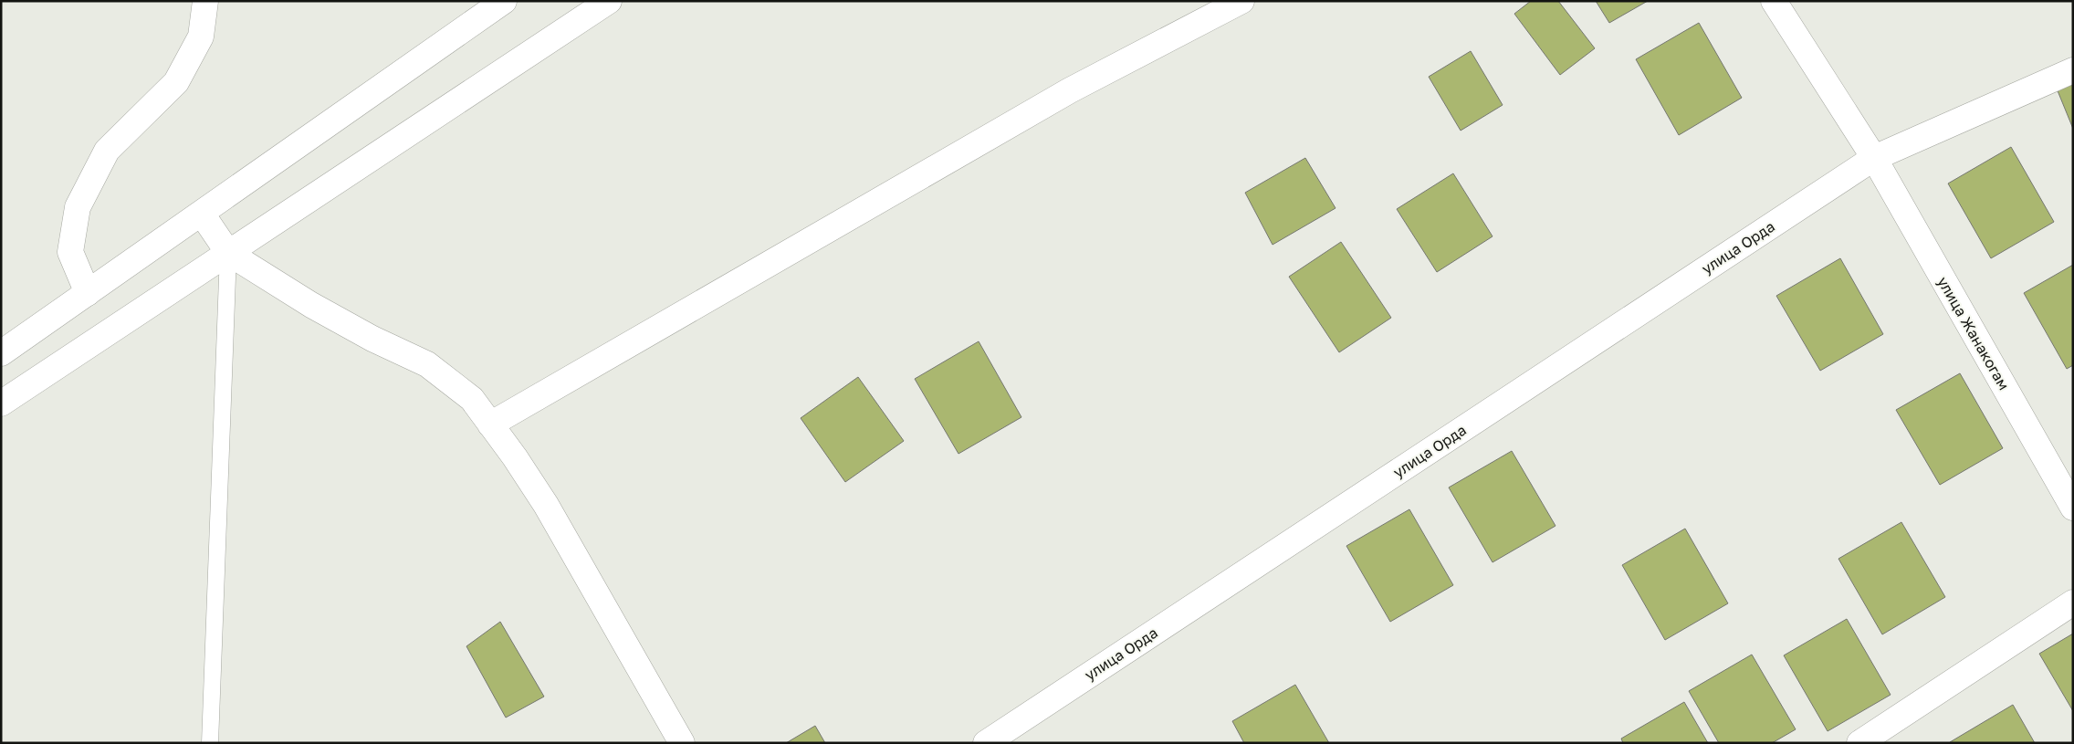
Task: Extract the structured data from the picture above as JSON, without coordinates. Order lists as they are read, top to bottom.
{
  "streets": {
    "main road": ["улица Орда", "улица Жанакогам"]
  },
  "crossings": [
    ["улица Орда", "улица Жанакогам"]
  ]
}
